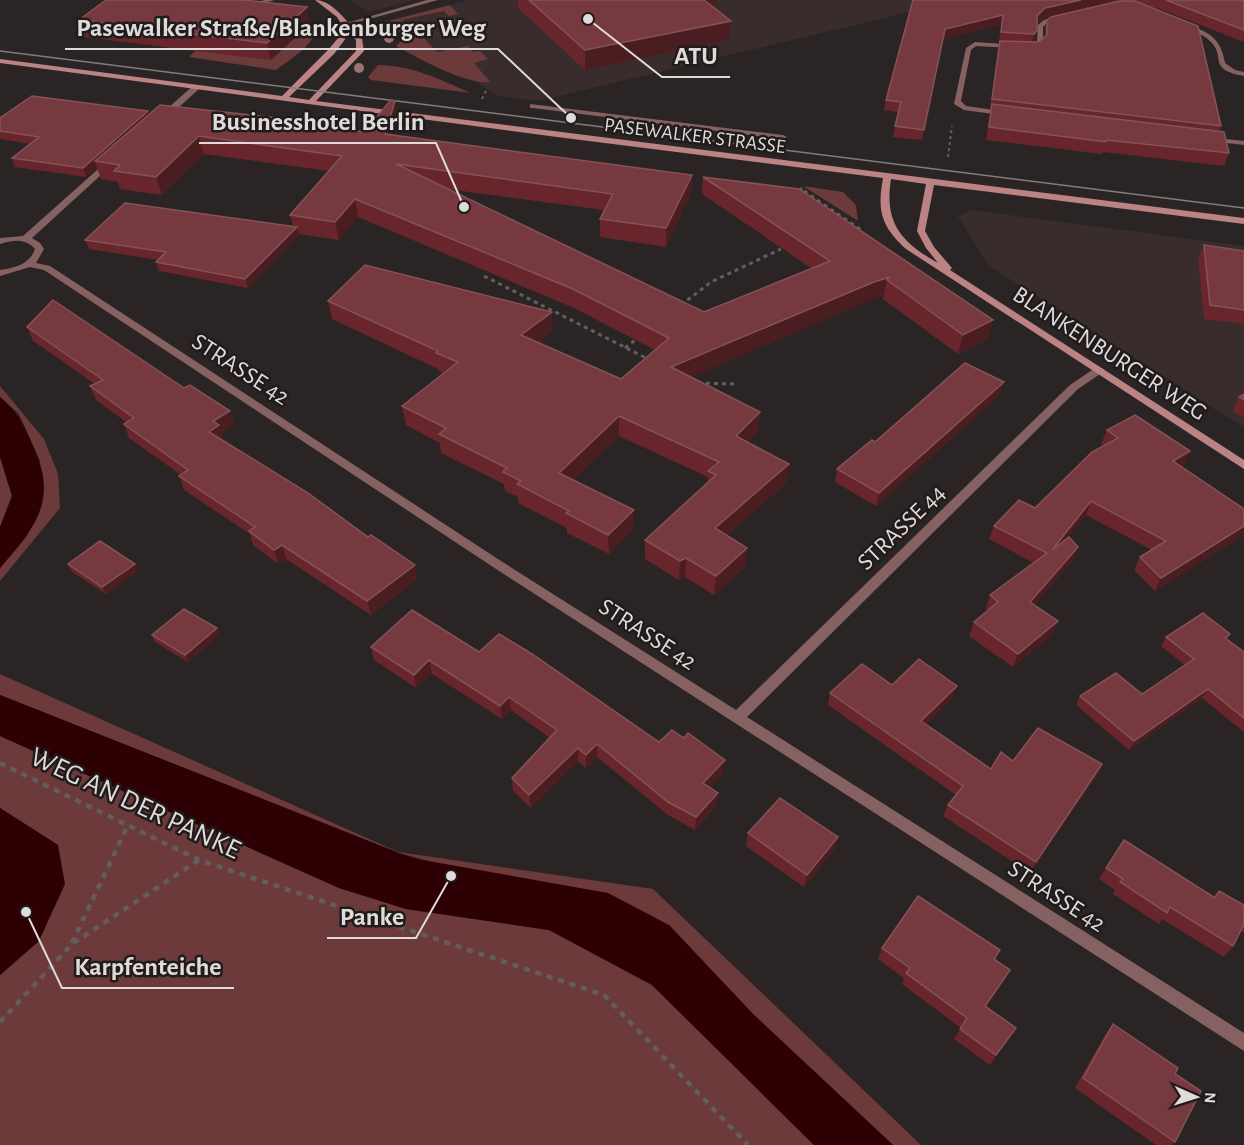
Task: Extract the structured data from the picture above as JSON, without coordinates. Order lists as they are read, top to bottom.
{
  "streets": {
    "main road": ["PASEWALKER STRASSE", "BLANKENBURGER WEG"],
    "street": ["STRASSE 42", "STRASSE 44"],
    "path": ["WEG AN DER PANKE"]
  },
  "crossings": [
    ["PASEWALKER STRASSE", "BLANKENBURGER WEG"],
    ["BLANKENBURGER WEG", "STRASSE 44"],
    ["STRASSE 42", "STRASSE 44"]
  ],
  "places": [
    "ATU",
    "Pasewalker Straße/Blankenburger Weg",
    "Businesshotel Berlin",
    "Panke",
    "Karpfenteiche"
  ],
  "north": "right"
}
